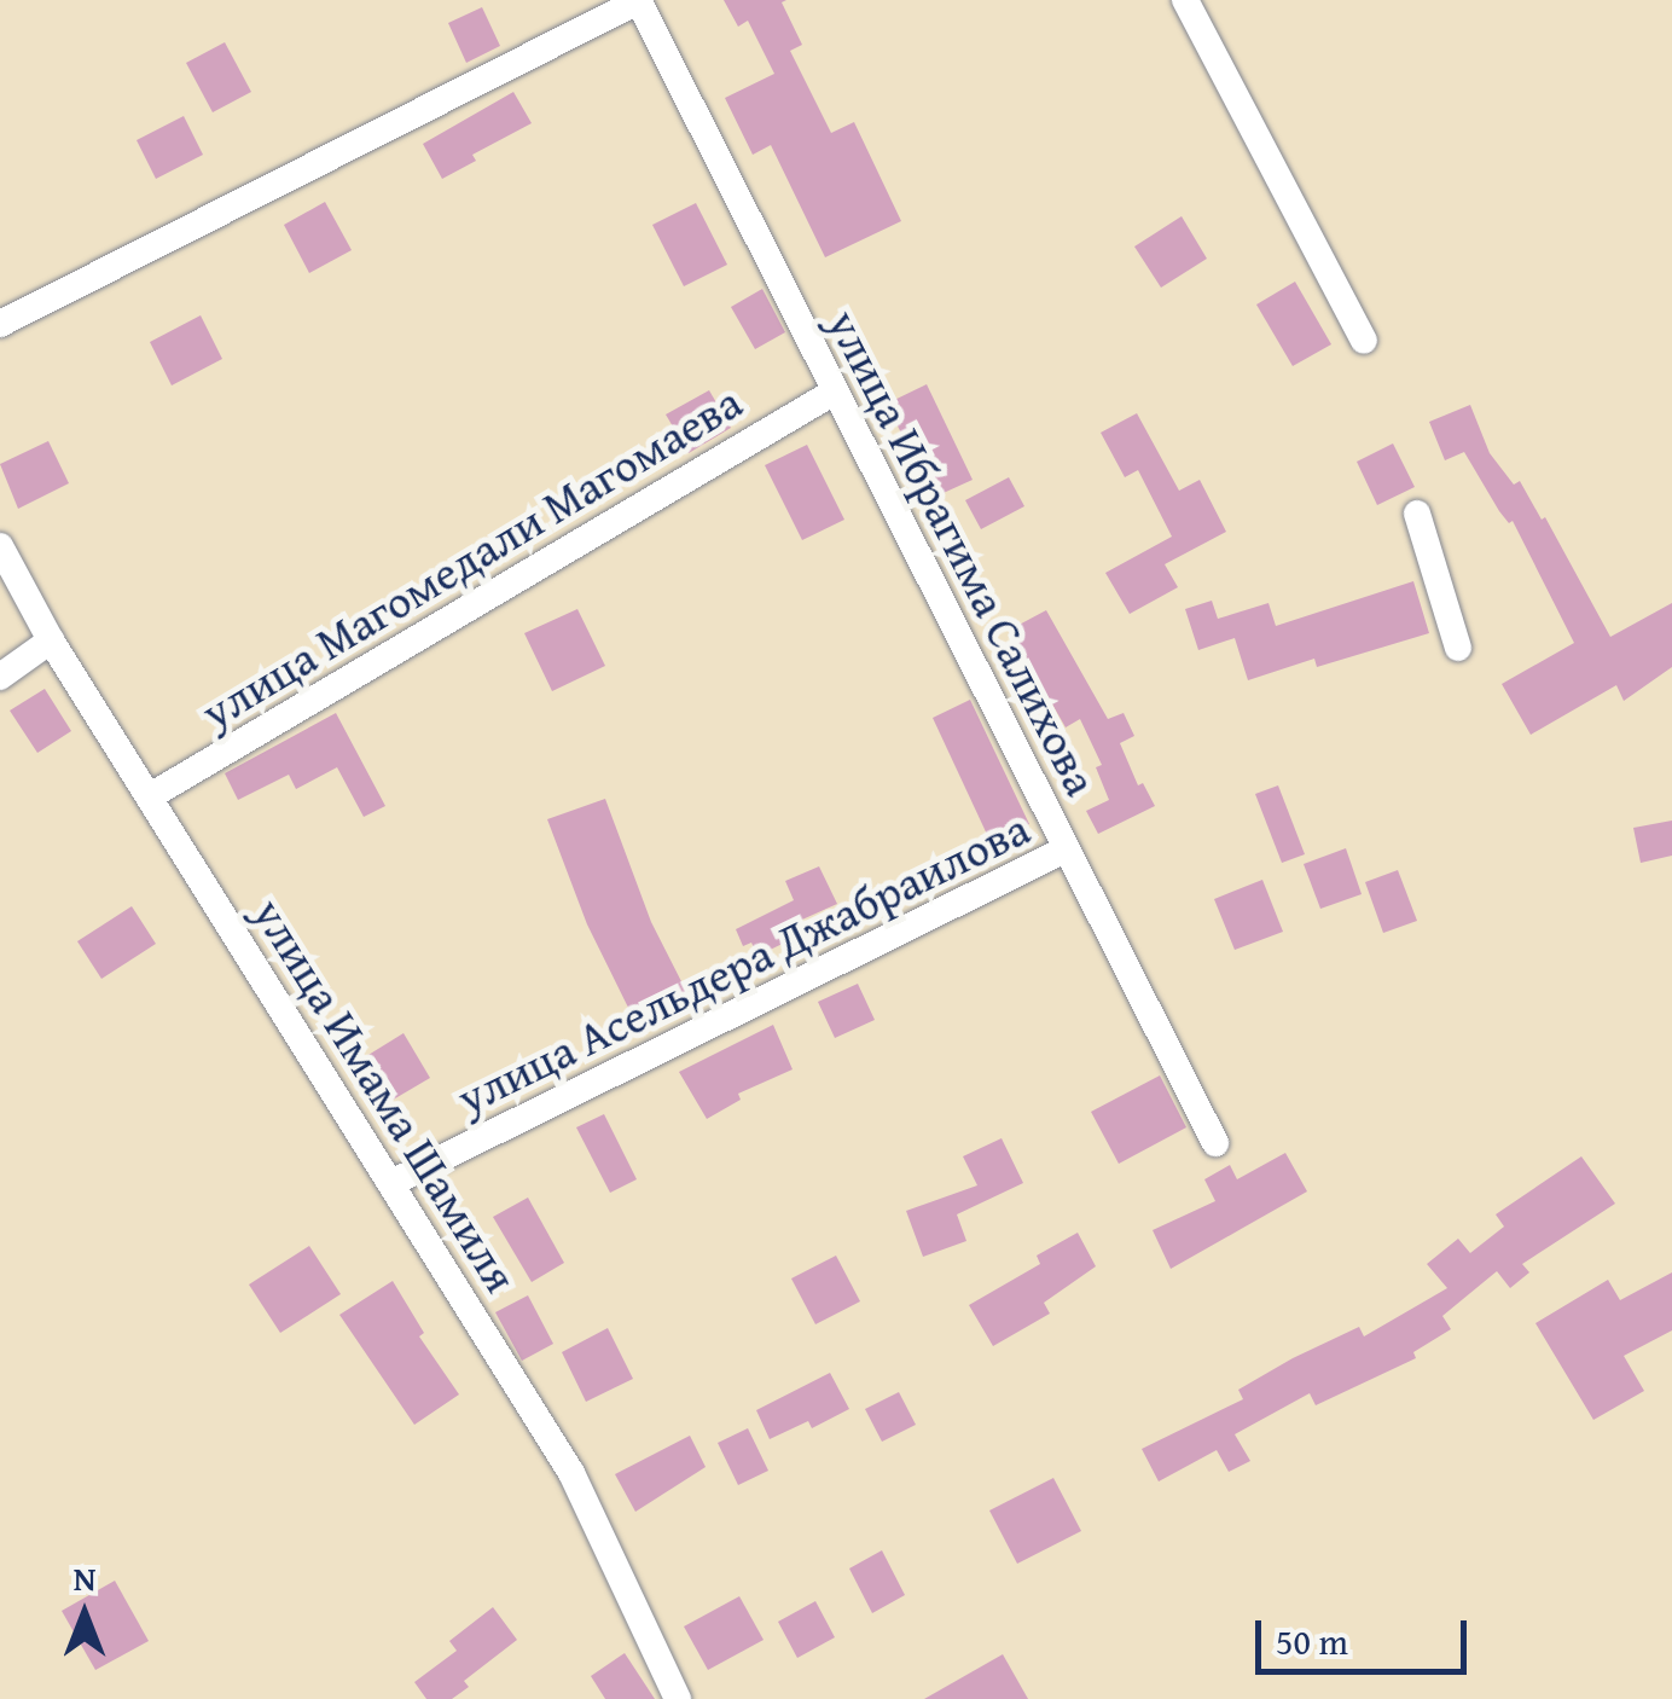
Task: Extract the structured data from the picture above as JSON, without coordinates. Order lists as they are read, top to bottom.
{
  "streets": {
    "street": [
      "улица Ибрагима Салихова",
      "улица Магомедали Магомаева",
      "улица Асельдера Джабраилова",
      "улица Имама Шамиля"
    ]
  },
  "crossings": [
    ["улица Ибрагима Салихова", "улица Магомедали Магомаева"],
    ["улица Ибрагима Салихова", "улица Асельдера Джабраилова"],
    ["улица Магомедали Магомаева", "улица Имама Шамиля"],
    ["улица Асельдера Джабраилова", "улица Имама Шамиля"]
  ],
  "scale_bar": "50 m",
  "north": "top"
}
